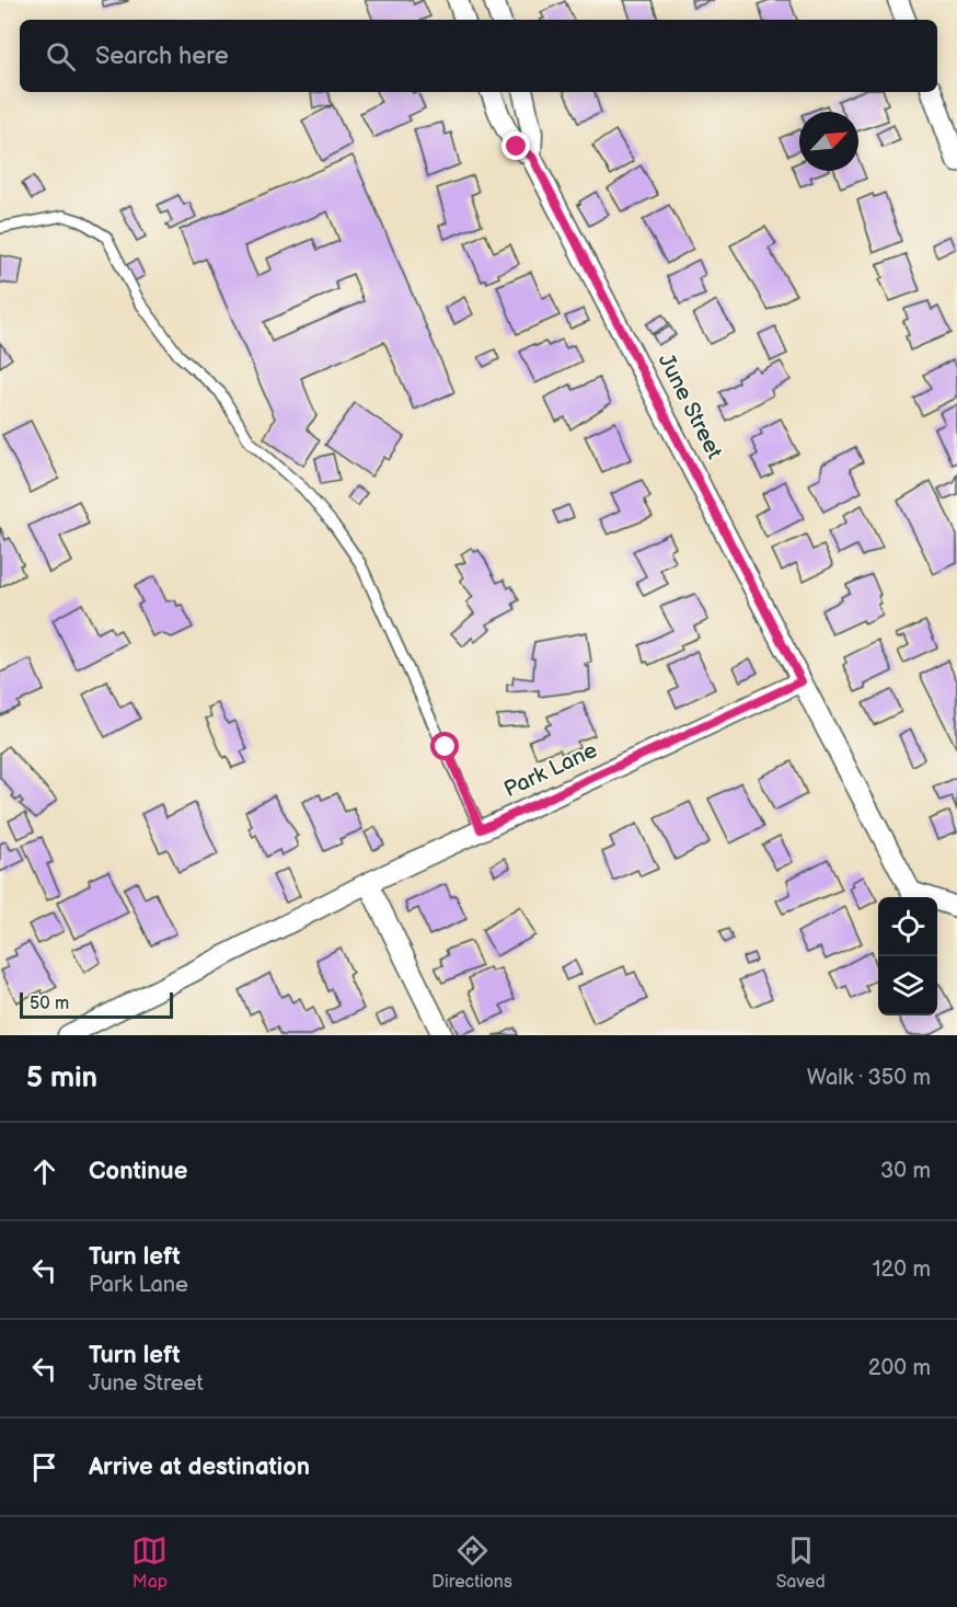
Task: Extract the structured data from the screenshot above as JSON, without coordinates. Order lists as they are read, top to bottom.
{
  "streets": {
    "street": ["June Street", "Park Lane"]
  },
  "crossings": [
    ["June Street", "Park Lane"]
  ],
  "scale_bar": "50 m",
  "north": "top right",
  "page": {
    "search": "Search here",
    "scale": "50 m",
    "heading": ["5 min", "Walk · 350 m"],
    "list": [
      ["Continue", "30 m"],
      ["Turn left", "Park Lane", "120 m"],
      ["Turn left", "June Street", "200 m"],
      "Arrive at destination"
    ],
    "nav": ["Map", "Directions", "Saved"]
  }
}
